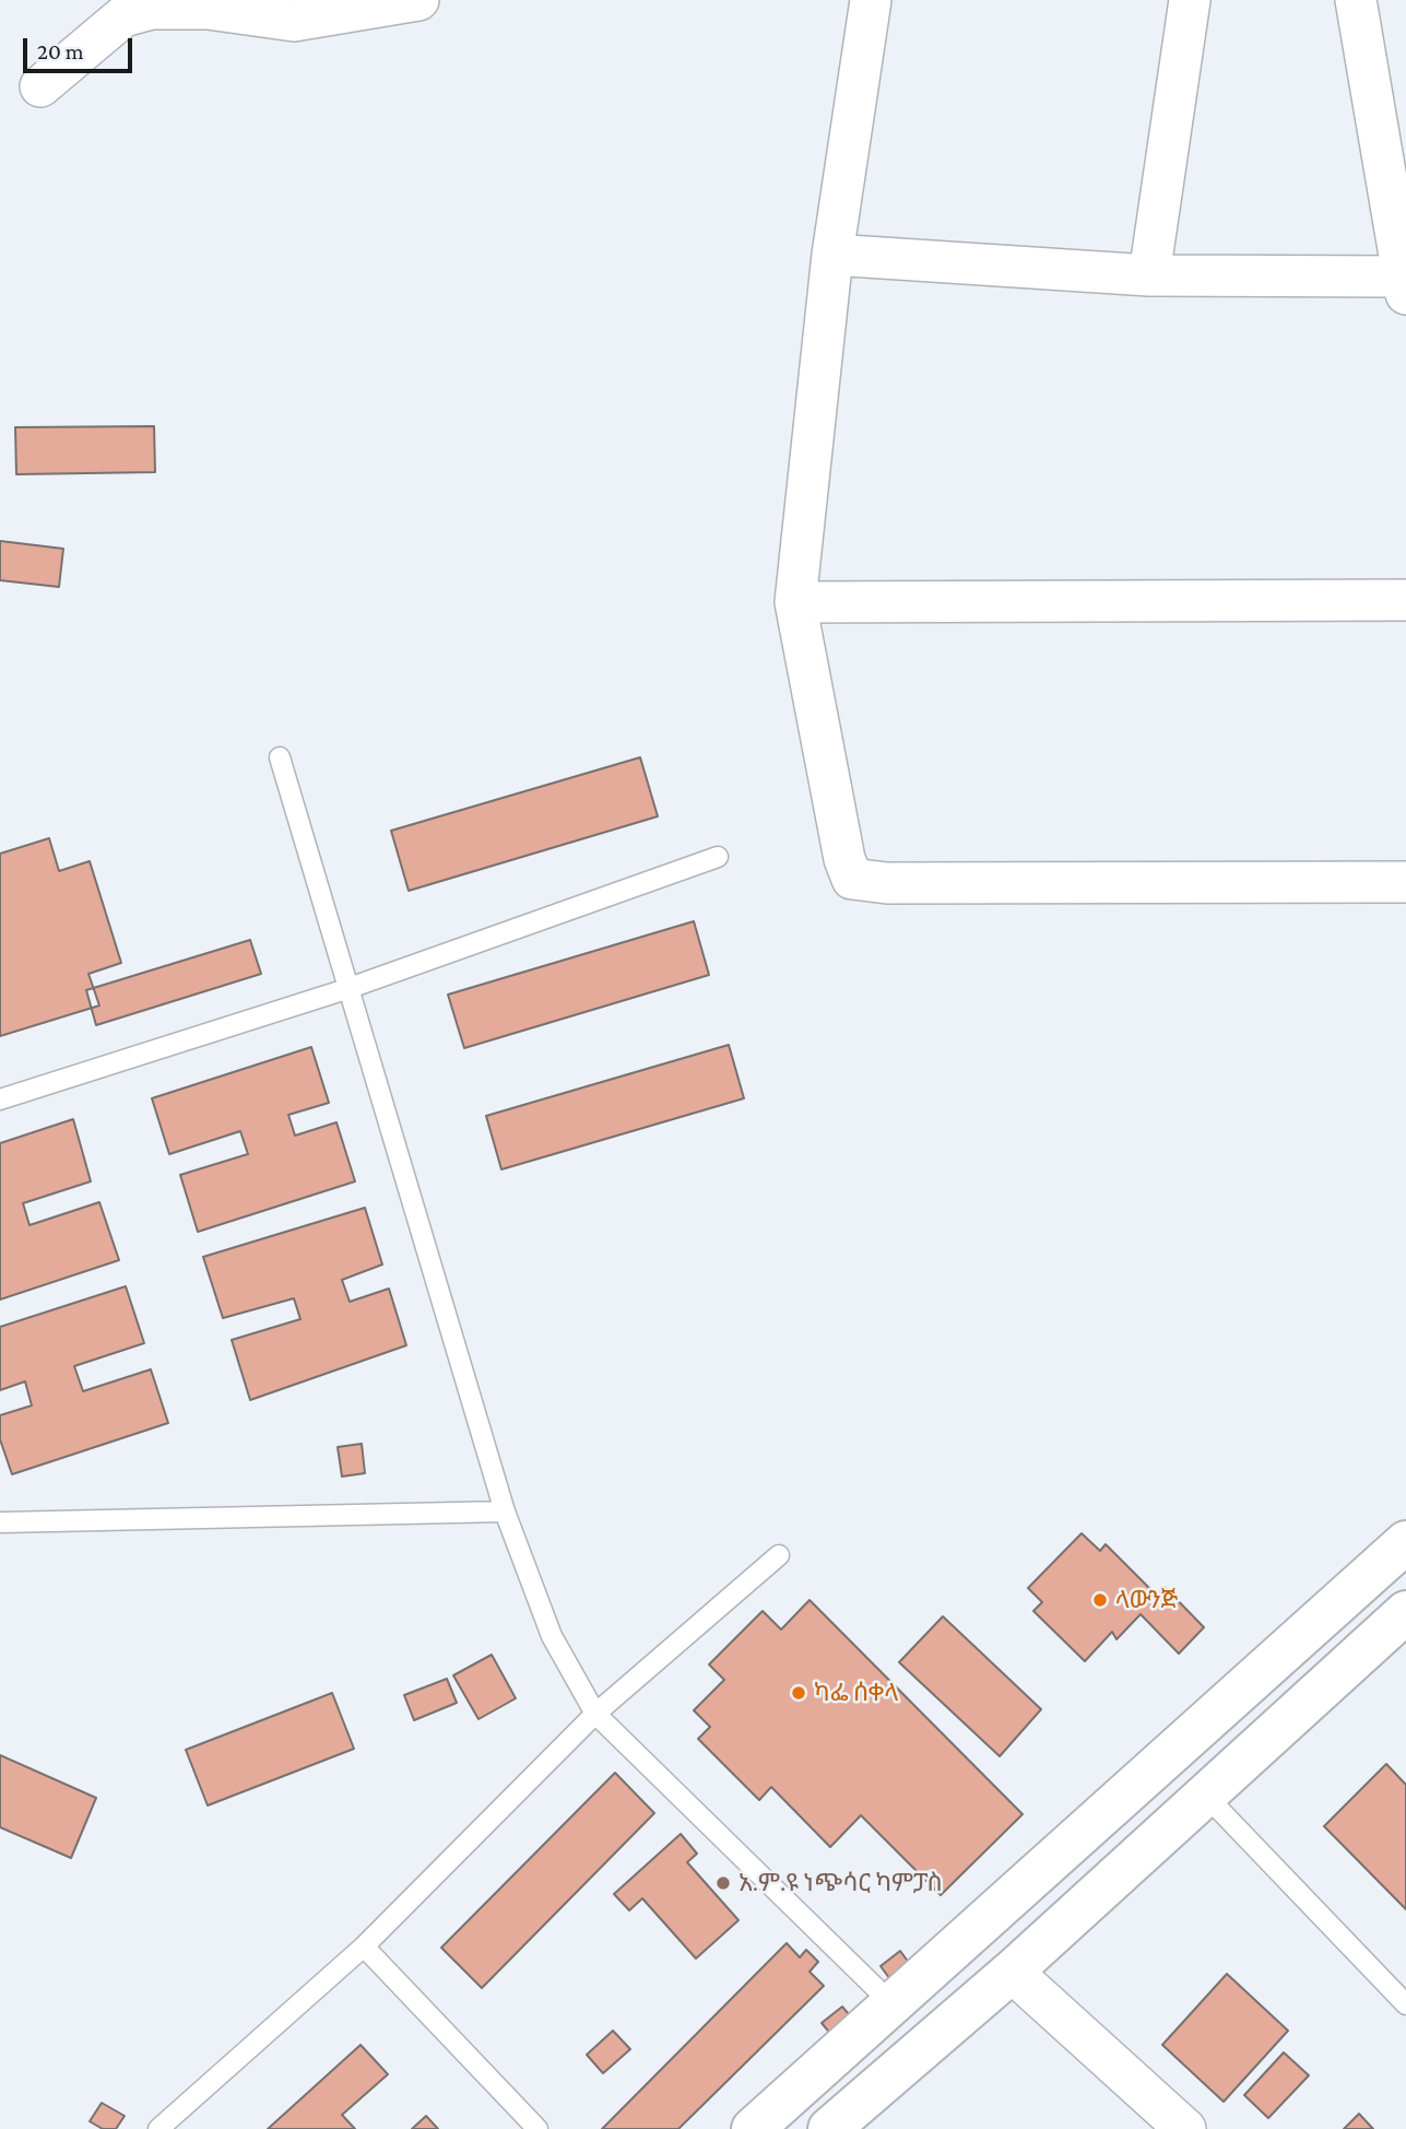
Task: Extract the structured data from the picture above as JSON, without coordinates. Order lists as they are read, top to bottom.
{
  "places": ["ላውንጅ", "ካፌ ሰቀላ", "አ.ም.ዩ ነጭሳር ካምፓስ"],
  "scale_bar": "20 m"
}
